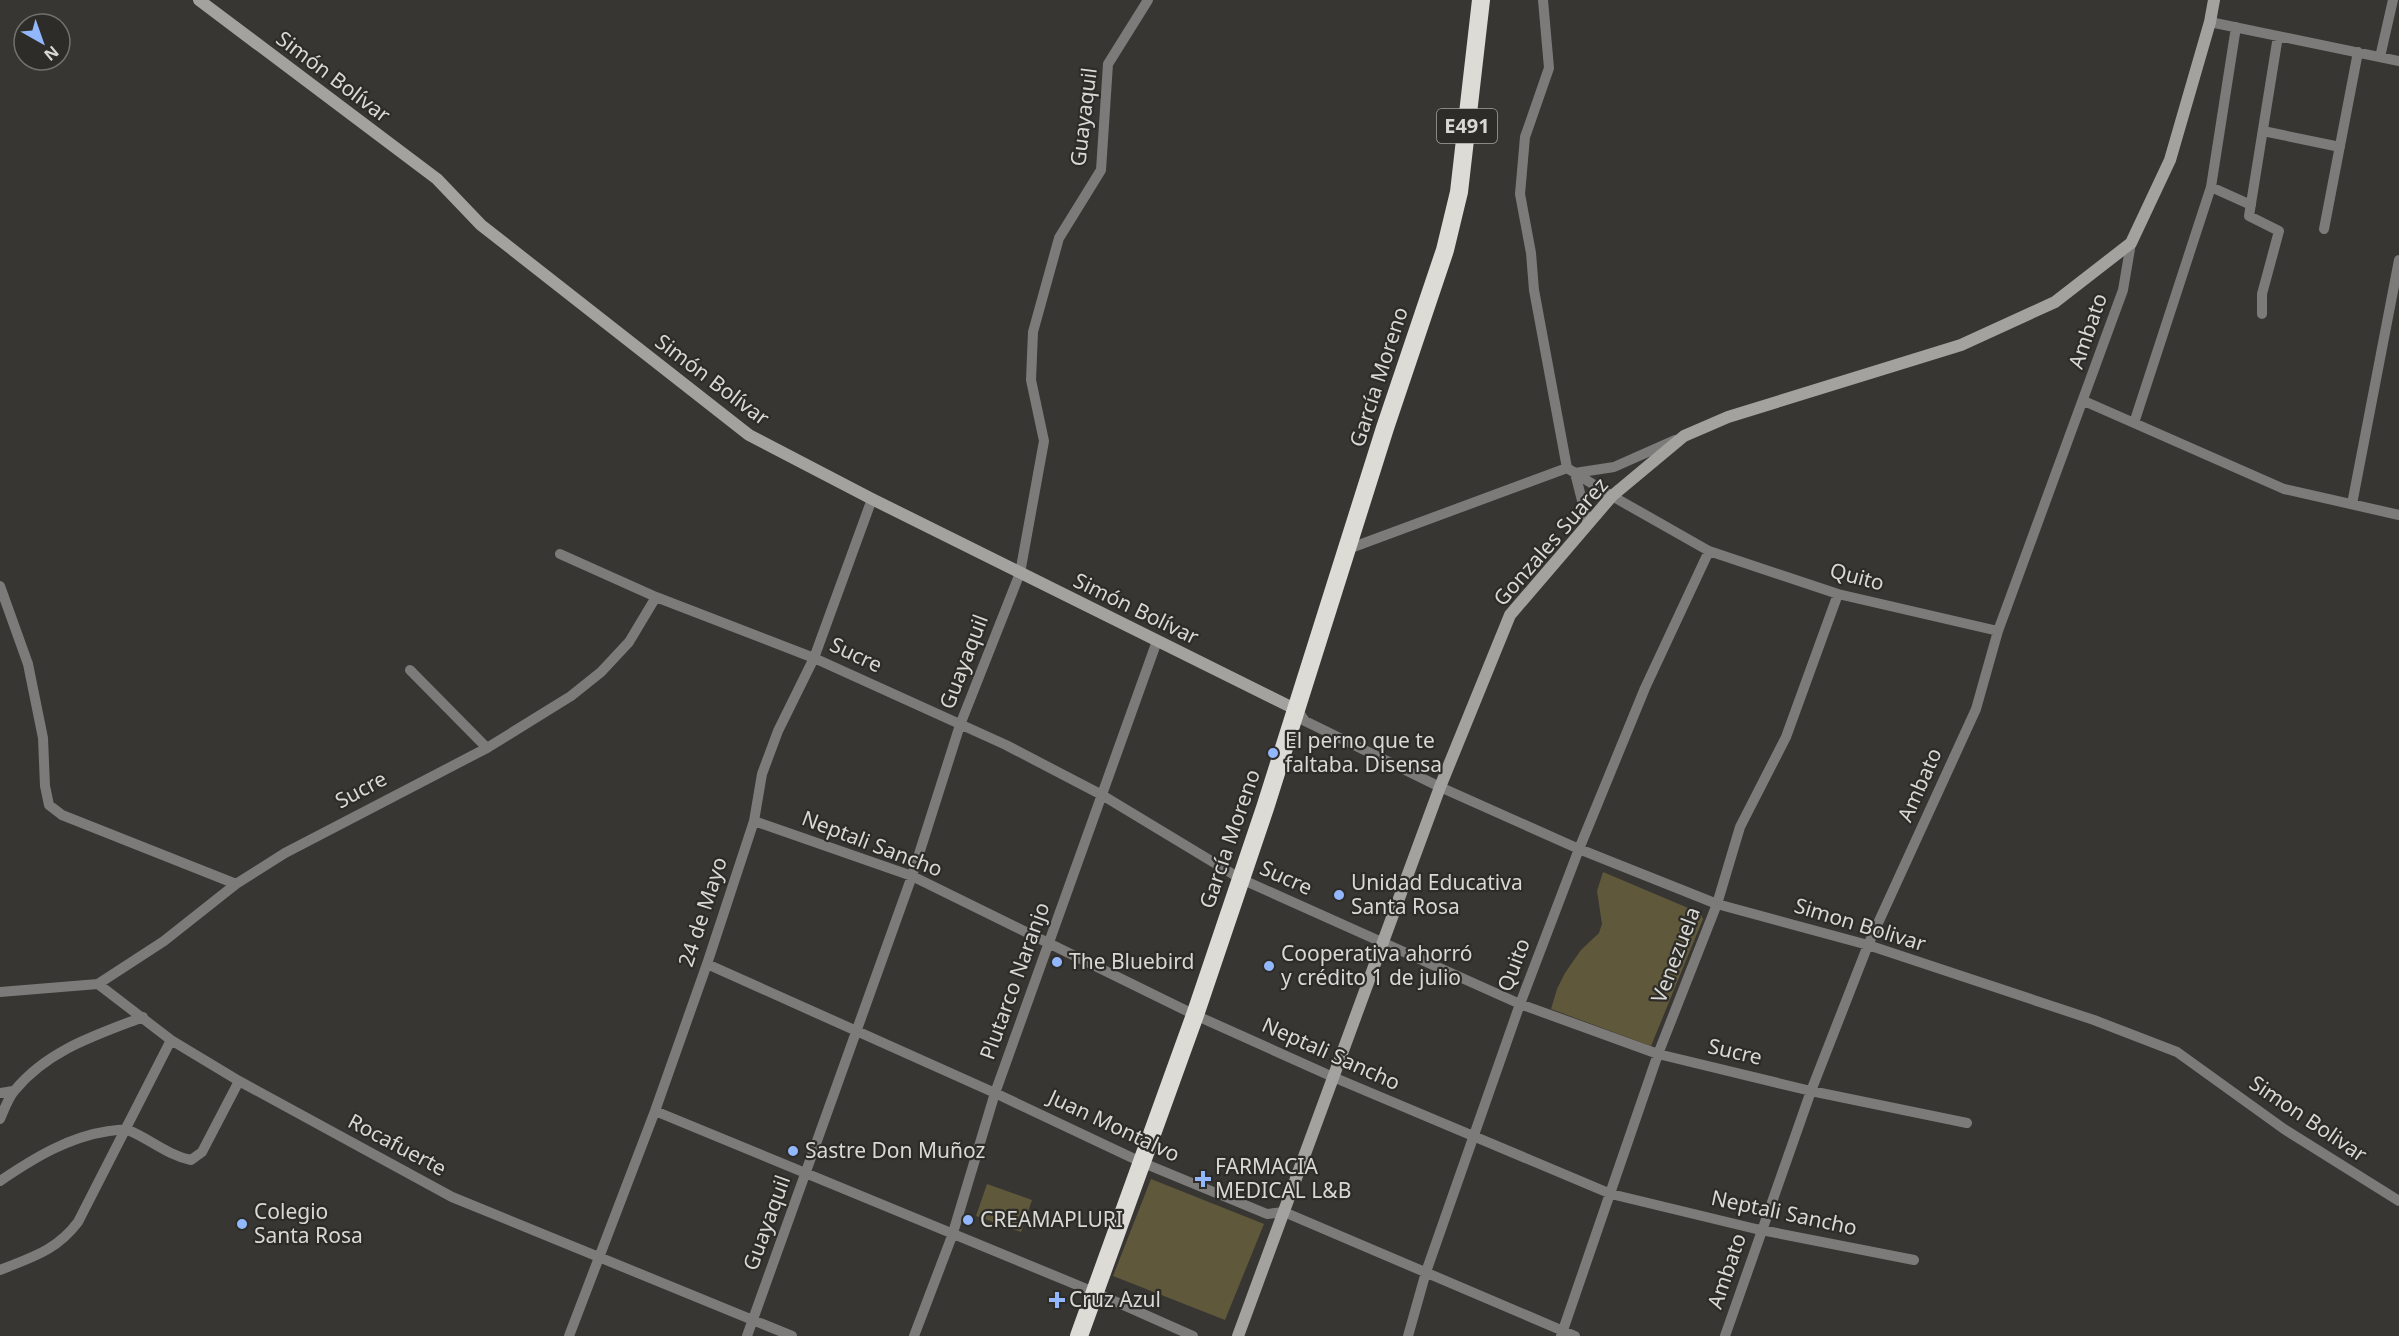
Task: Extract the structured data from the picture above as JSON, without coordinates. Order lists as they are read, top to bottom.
{
  "streets": {
    "highway": ["E491", "García Moreno"],
    "street": [
      "Simón Bolívar",
      "Guayaquil",
      "Ambato",
      "Gonzales Suarez",
      "Quito",
      "Sucre",
      "Neptali Sancho",
      "24 de Mayo",
      "Simon Bolivar",
      "Venezuela",
      "Plutarco Naranjo",
      "Juan Montalvo",
      "Rocafuerte"
    ]
  },
  "crossings": [
    ["Simón Bolívar", "Guayaquil"],
    ["Simón Bolívar", "García Moreno"],
    ["Simón Bolívar", "24 de Mayo"],
    ["Simón Bolívar", "Simon Bolivar"],
    ["Simón Bolívar", "Plutarco Naranjo"],
    ["Guayaquil", "Sucre"],
    ["Guayaquil", "Neptali Sancho"],
    ["Guayaquil", "Juan Montalvo"],
    ["Guayaquil", "Rocafuerte"],
    ["Ambato", "Gonzales Suarez"],
    ["Ambato", "Quito"],
    ["Ambato", "Sucre"],
    ["Ambato", "Neptali Sancho"],
    ["Ambato", "Simon Bolivar"],
    ["García Moreno", "Sucre"],
    ["García Moreno", "Neptali Sancho"],
    ["García Moreno", "Simon Bolivar"],
    ["García Moreno", "Juan Montalvo"],
    ["Gonzales Suarez", "Quito"],
    ["Gonzales Suarez", "Sucre"],
    ["Gonzales Suarez", "Neptali Sancho"],
    ["Gonzales Suarez", "Simon Bolivar"],
    ["Gonzales Suarez", "Juan Montalvo"],
    ["Quito", "Sucre"],
    ["Quito", "Neptali Sancho"],
    ["Quito", "Simon Bolivar"],
    ["Quito", "Venezuela"],
    ["Quito", "Juan Montalvo"],
    ["Sucre", "24 de Mayo"],
    ["Sucre", "Venezuela"],
    ["Sucre", "Plutarco Naranjo"],
    ["Sucre", "Rocafuerte"],
    ["Neptali Sancho", "24 de Mayo"],
    ["Neptali Sancho", "Venezuela"],
    ["Neptali Sancho", "Plutarco Naranjo"],
    ["24 de Mayo", "Juan Montalvo"],
    ["24 de Mayo", "Rocafuerte"],
    ["Simon Bolivar", "Venezuela"],
    ["Venezuela", "Juan Montalvo"],
    ["Plutarco Naranjo", "Juan Montalvo"]
  ],
  "places": {
    "other": [
      "El perno que te faltaba. Disensa",
      "Unidad Educativa Santa Rosa",
      "The Bluebird",
      "Cooperativa ahorró y crédito 1 de julio",
      "Sastre Don Muñoz",
      "CREAMAPLURI",
      "Colegio Santa Rosa"
    ],
    "health": ["FARMACIA MEDICAL L&B", "Cruz Azul"]
  },
  "north": "bottom right"
}
